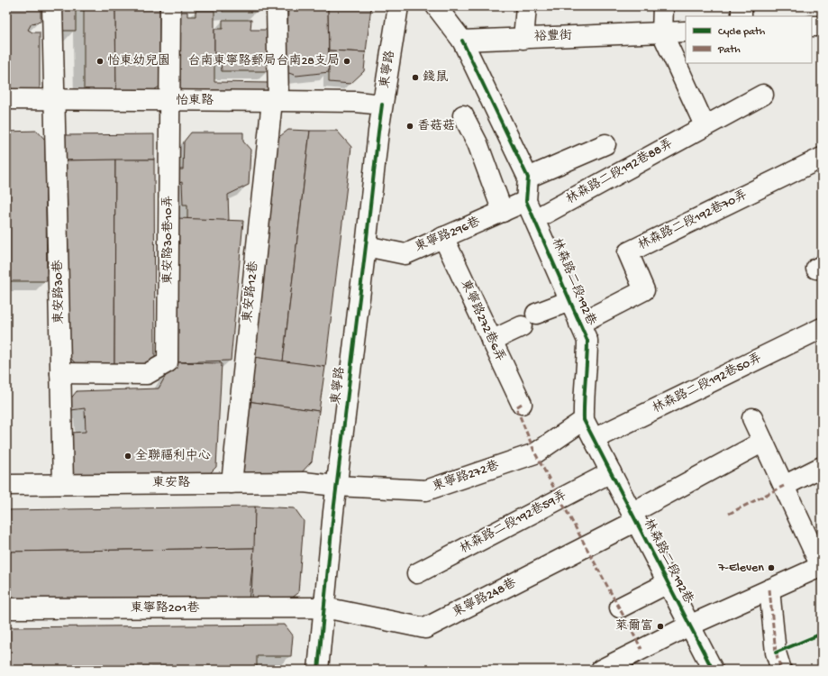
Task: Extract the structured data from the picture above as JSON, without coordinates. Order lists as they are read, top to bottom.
{
  "streets": {
    "street": [
      "裕豐街",
      "東寧路",
      "怡東路",
      "林森路二段192巷88弄",
      "林森路二段192巷70弄",
      "東寧路296巷",
      "東安路30巷10弄",
      "林森路二段192巷",
      "東安路30巷",
      "東安路12巷",
      "東寧路272巷6弄",
      "林森路二段192巷50弄",
      "東寧路272巷",
      "東安路",
      "林森路二段192巷59弄",
      "東寧路248巷",
      "東寧路201巷"
    ]
  },
  "crossings": [
    ["東寧路", "怡東路"],
    ["東寧路", "東寧路296巷"],
    ["東寧路", "東寧路272巷"],
    ["東寧路", "東安路"],
    ["東寧路", "東寧路248巷"],
    ["東寧路", "東寧路201巷"],
    ["怡東路", "東安路30巷10弄"],
    ["怡東路", "東安路30巷"],
    ["怡東路", "東安路12巷"],
    ["林森路二段192巷88弄", "林森路二段192巷"],
    ["林森路二段192巷70弄", "林森路二段192巷"],
    ["東寧路296巷", "林森路二段192巷"],
    ["東寧路296巷", "東寧路272巷6弄"],
    ["東安路30巷10弄", "東安路30巷"],
    ["林森路二段192巷", "林森路二段192巷50弄"],
    ["林森路二段192巷", "東寧路272巷"],
    ["林森路二段192巷", "林森路二段192巷59弄"],
    ["林森路二段192巷", "東寧路248巷"],
    ["東安路30巷", "東安路"],
    ["東安路12巷", "東安路"],
    ["東寧路272巷", "東安路"],
    ["東寧路248巷", "東寧路201巷"]
  ],
  "places": [
    "怡東幼兒園",
    "台南東寧路郵局台南28支局",
    "錢鼠",
    "香菇菇",
    "全聯福利中心",
    "7-Eleven",
    "萊爾富"
  ],
  "legend": ["Cycle path", "Path"]
}
